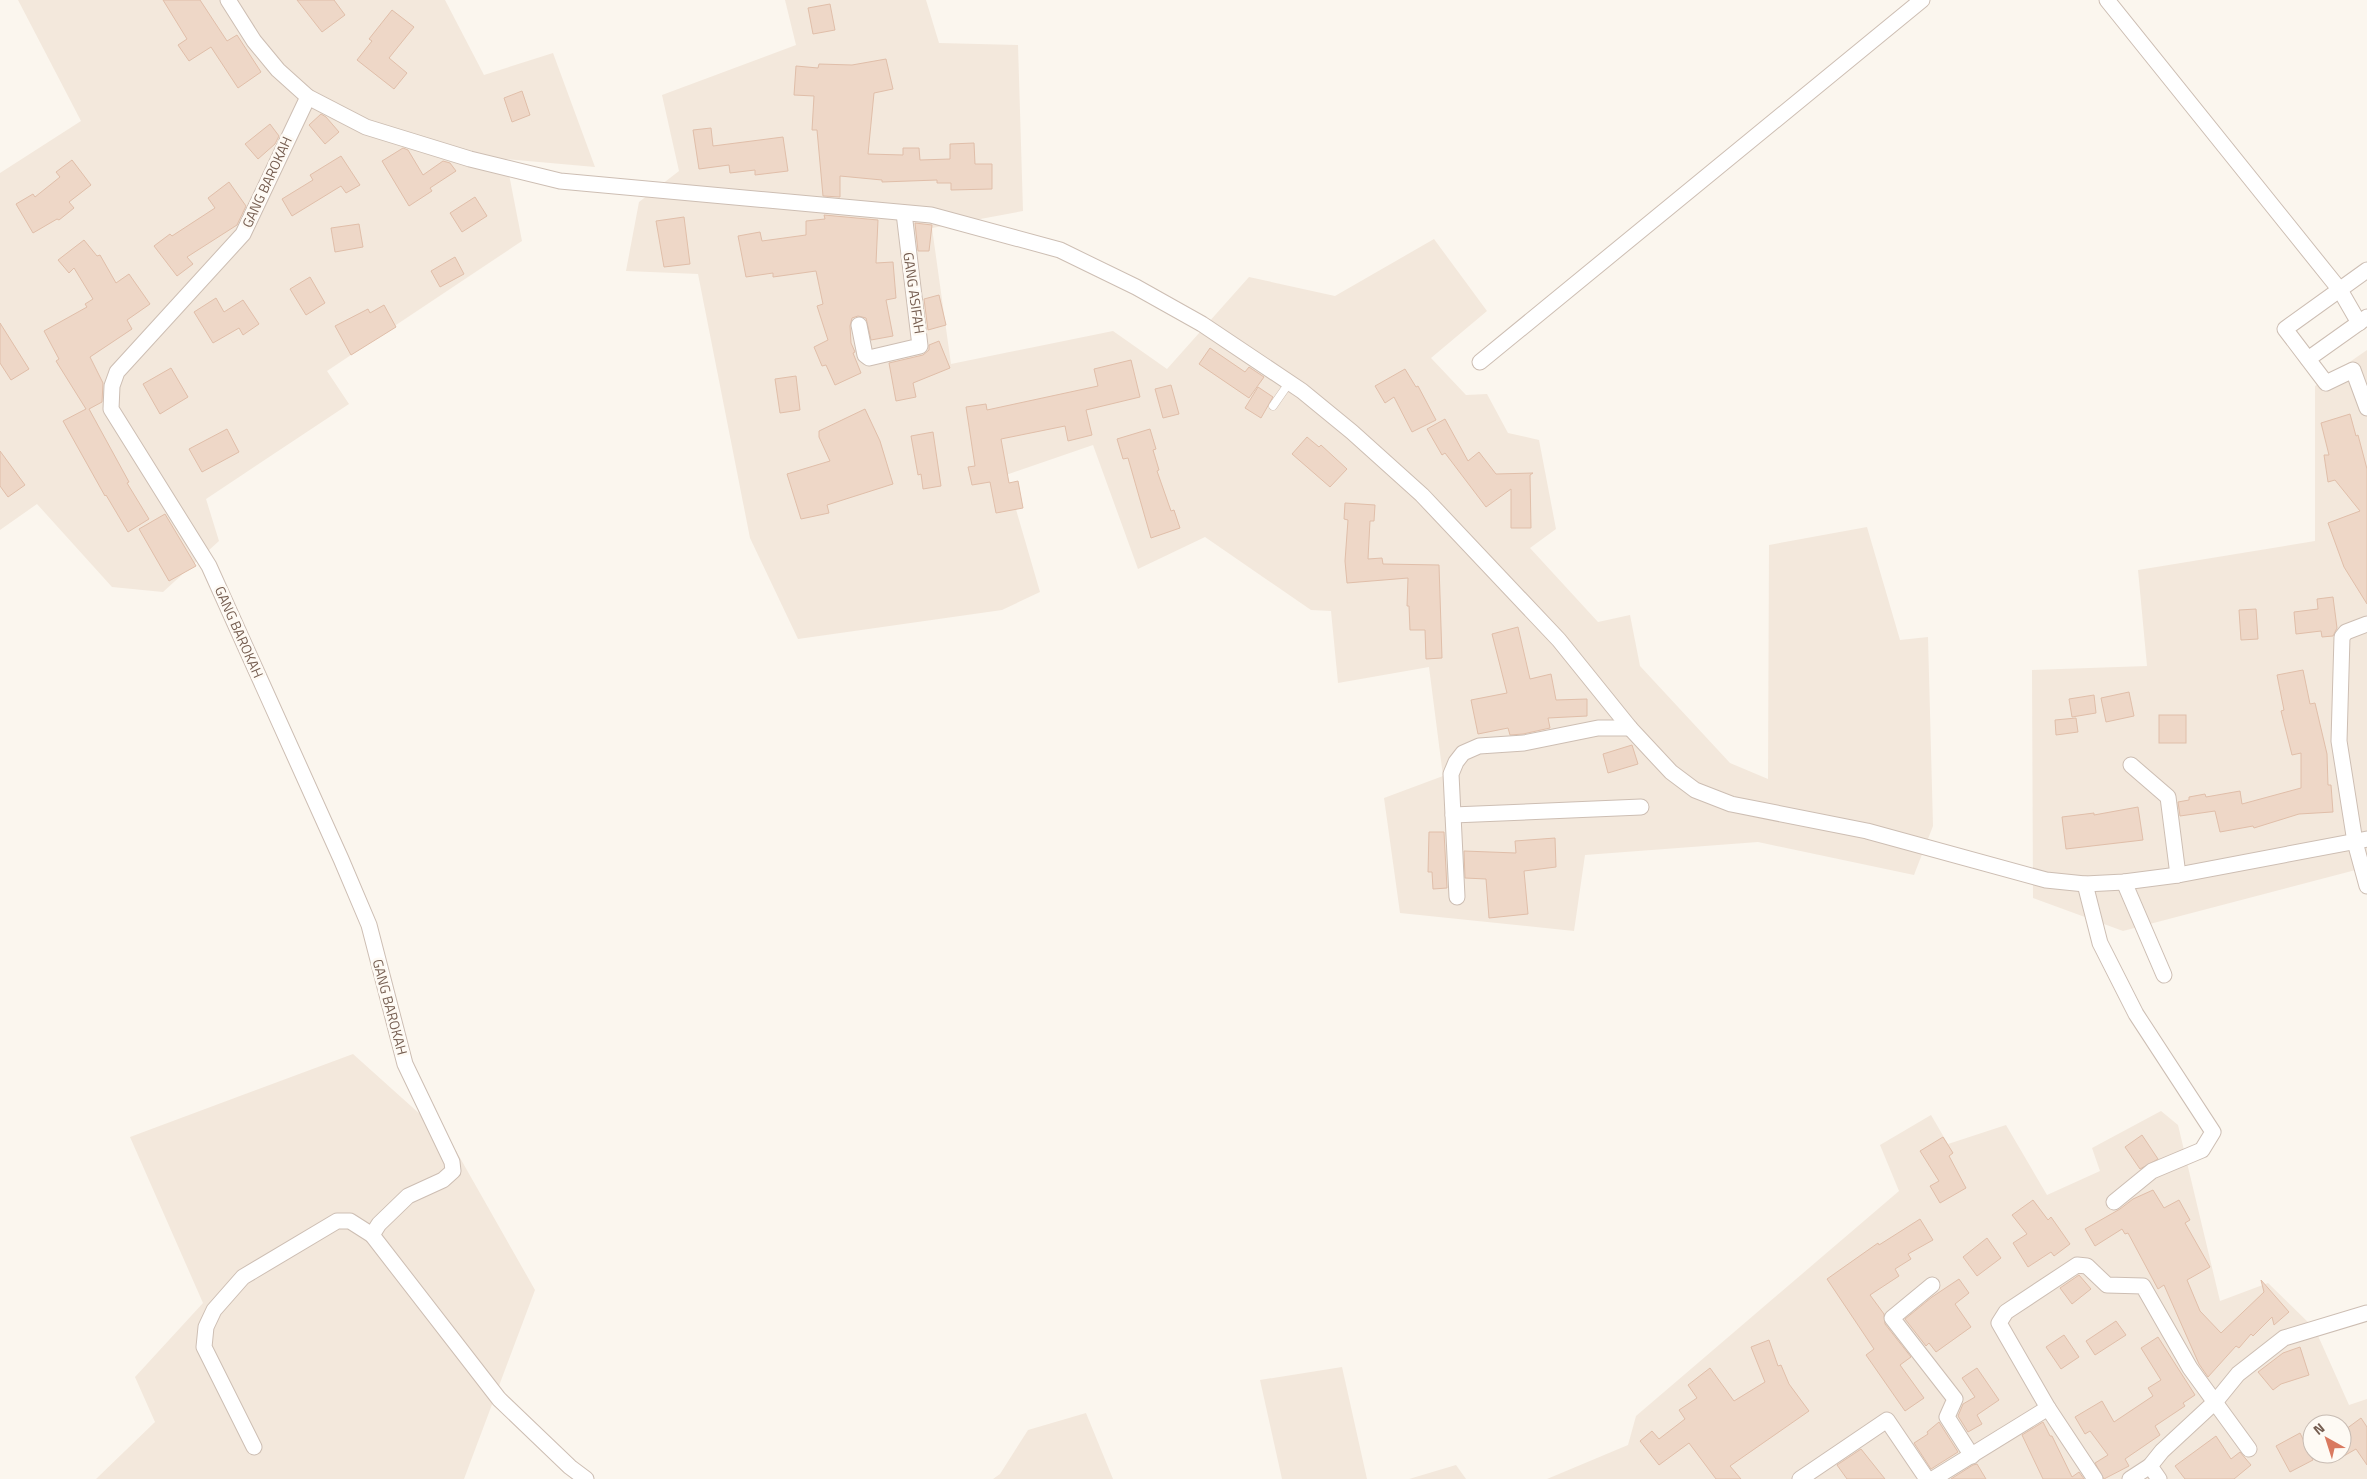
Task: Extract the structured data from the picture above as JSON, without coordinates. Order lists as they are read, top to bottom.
{
  "streets": {
    "street": ["GANG BAROKAH", "GANG ASIFAH"]
  },
  "north": "top left"
}
